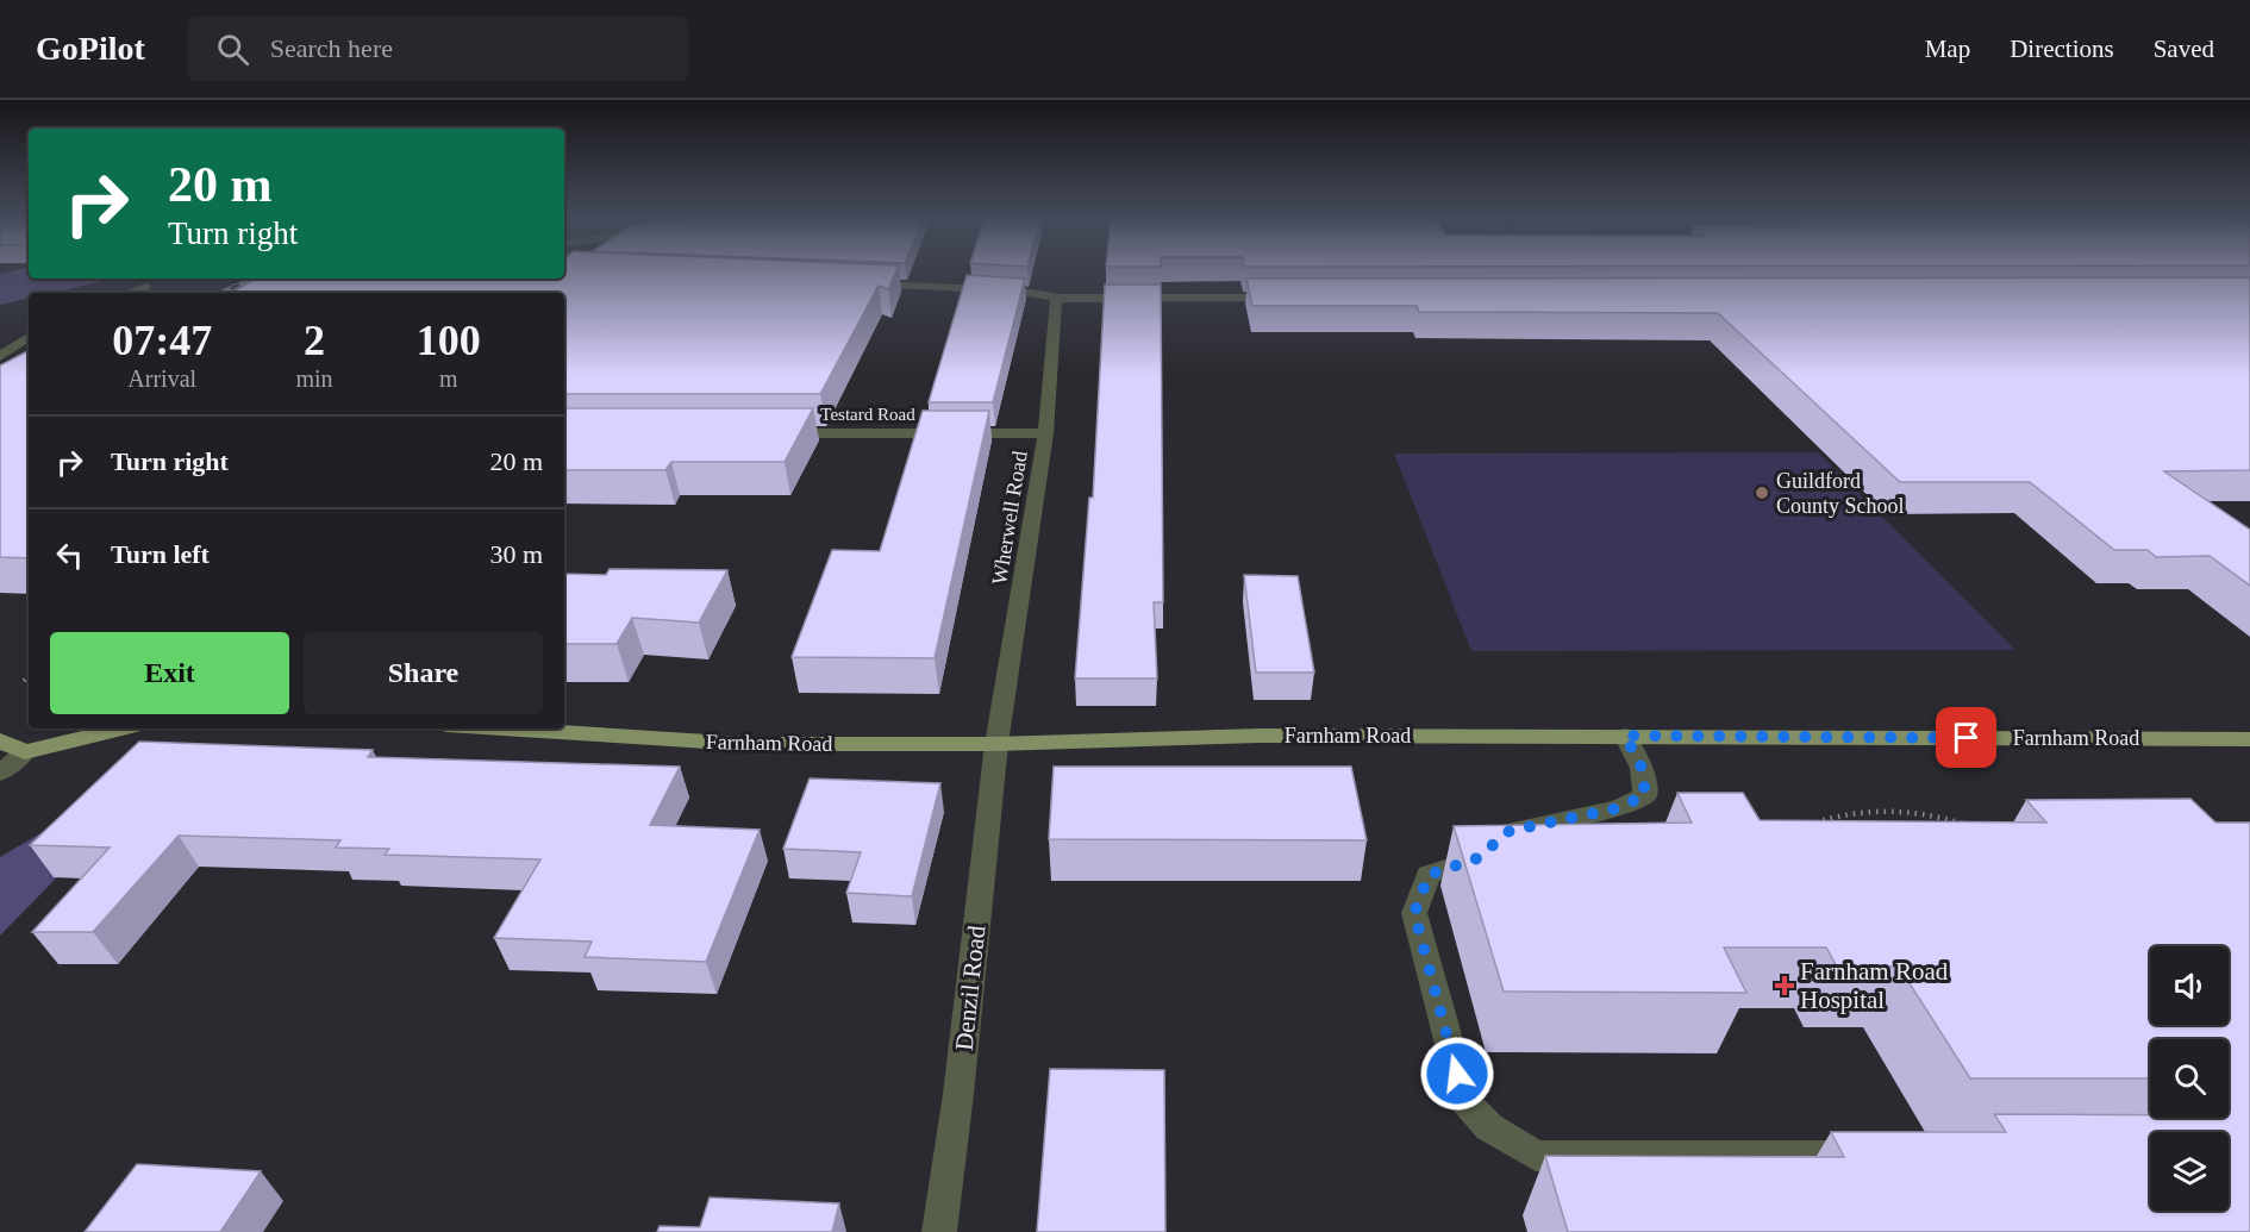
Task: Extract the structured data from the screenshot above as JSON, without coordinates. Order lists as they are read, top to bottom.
{
  "streets": {
    "main road": ["Farnham Road"],
    "street": ["Testard Road", "Wherwell Road", "Denzil Road"]
  },
  "crossings": [
    ["Testard Road", "Wherwell Road"],
    ["Wherwell Road", "Farnham Road"],
    ["Wherwell Road", "Denzil Road"],
    ["Farnham Road", "Denzil Road"]
  ],
  "places": {
    "other": ["Guildford County School"],
    "health": ["Farnham Road Hospital"]
  },
  "page": {
    "header": "GoPilot",
    "search": "Search here",
    "nav": ["Map", "Directions", "Saved"],
    "turn": ["20 m", "Turn right"],
    "eta": [
      "07:47",
      "Arrival",
      "2",
      "min",
      "100",
      "m"
    ],
    "list": [
      {
        "name": "Turn right",
        "value": "20 m"
      },
      {
        "name": "Turn left",
        "value": "30 m"
      }
    ],
    "buttons": ["Exit", "Share"]
  }
}
